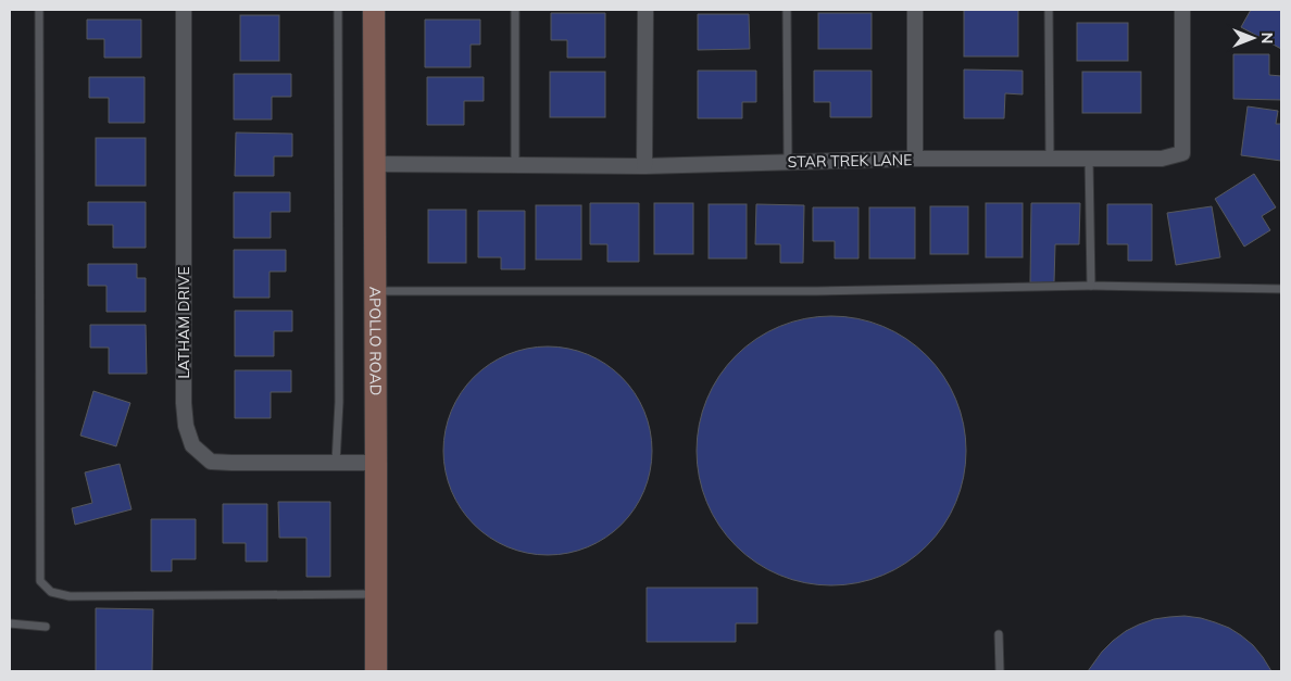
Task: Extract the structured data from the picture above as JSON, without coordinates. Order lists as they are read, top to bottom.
{
  "streets": {
    "street": ["STAR TREK LANE", "LATHAM DRIVE", "APOLLO ROAD"]
  },
  "crossings": [
    ["STAR TREK LANE", "APOLLO ROAD"],
    ["LATHAM DRIVE", "APOLLO ROAD"]
  ],
  "north": "right"
}
